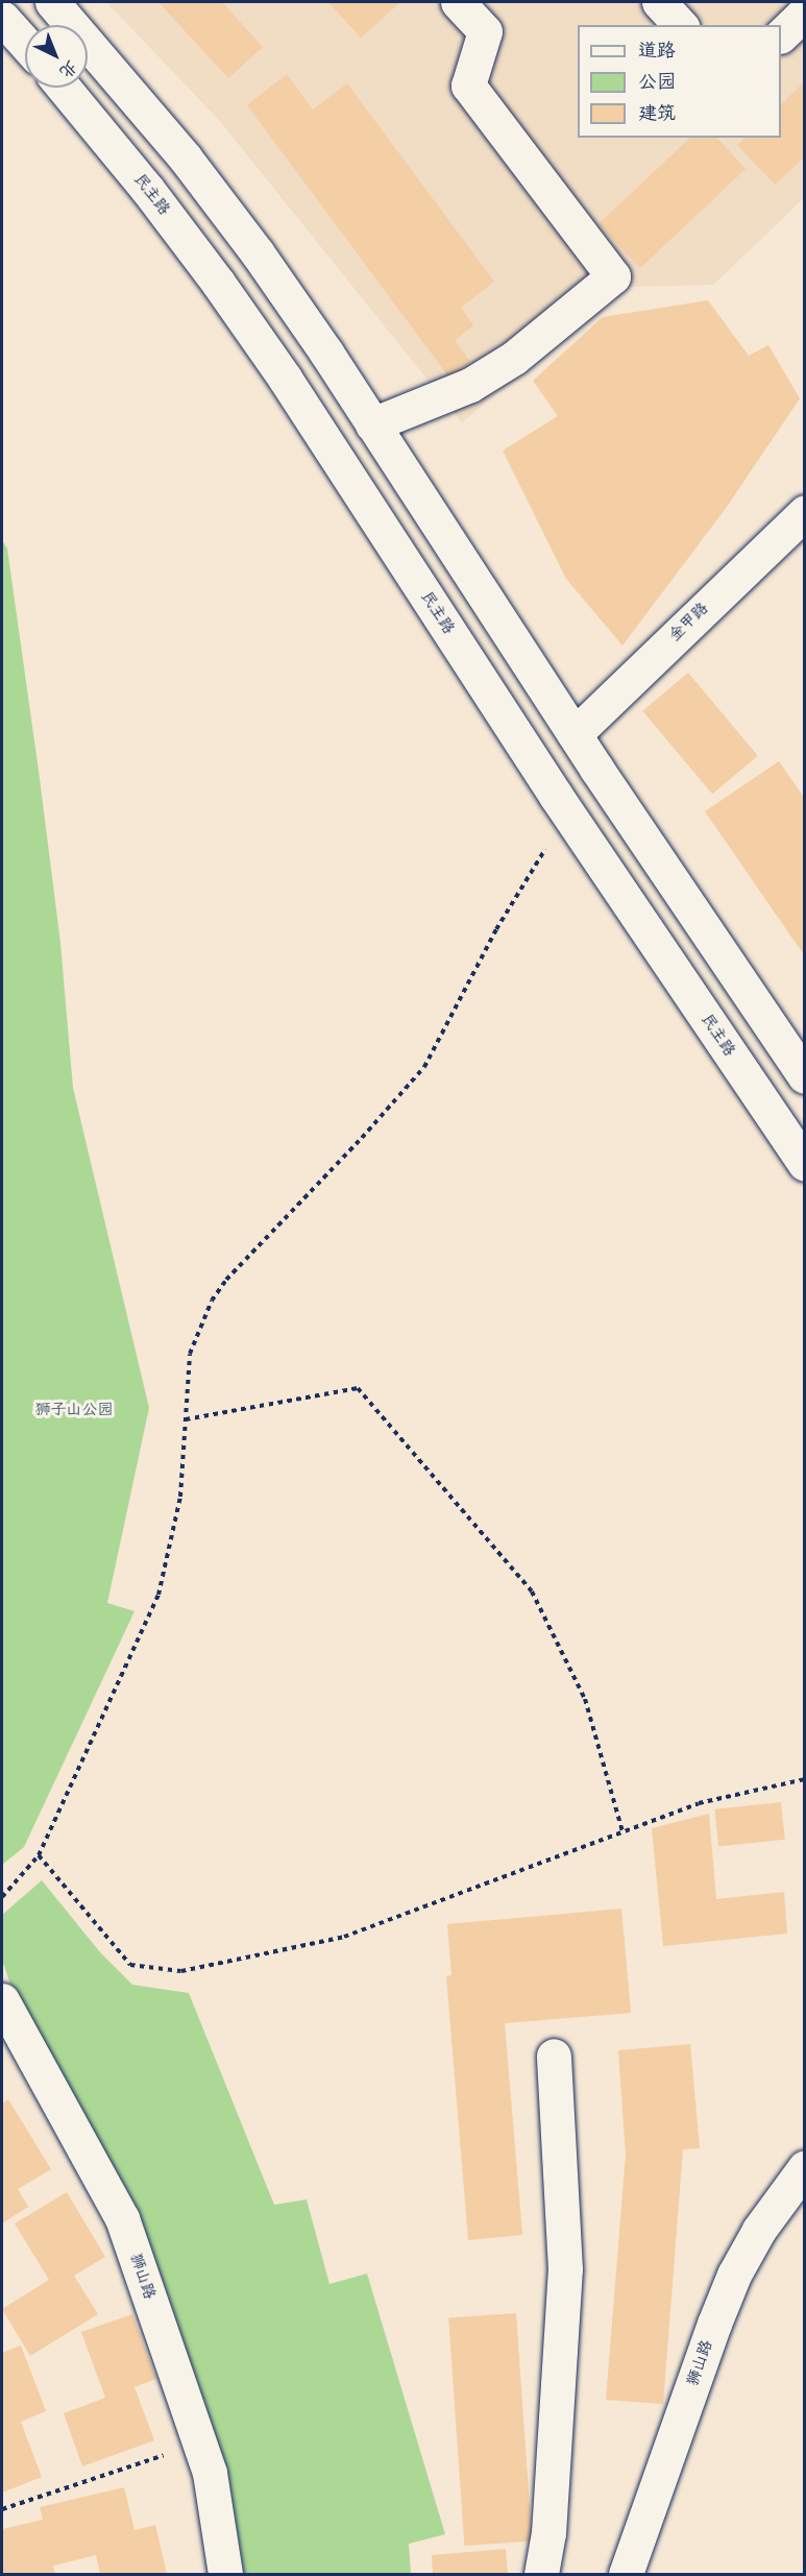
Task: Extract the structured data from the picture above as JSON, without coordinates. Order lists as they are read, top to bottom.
{
  "streets": {
    "main road": ["民主路", "金甲路", "狮山路"]
  },
  "parks": ["狮子山公园"],
  "legend": ["道路", "公园", "建筑"],
  "north": "bottom right"
}
